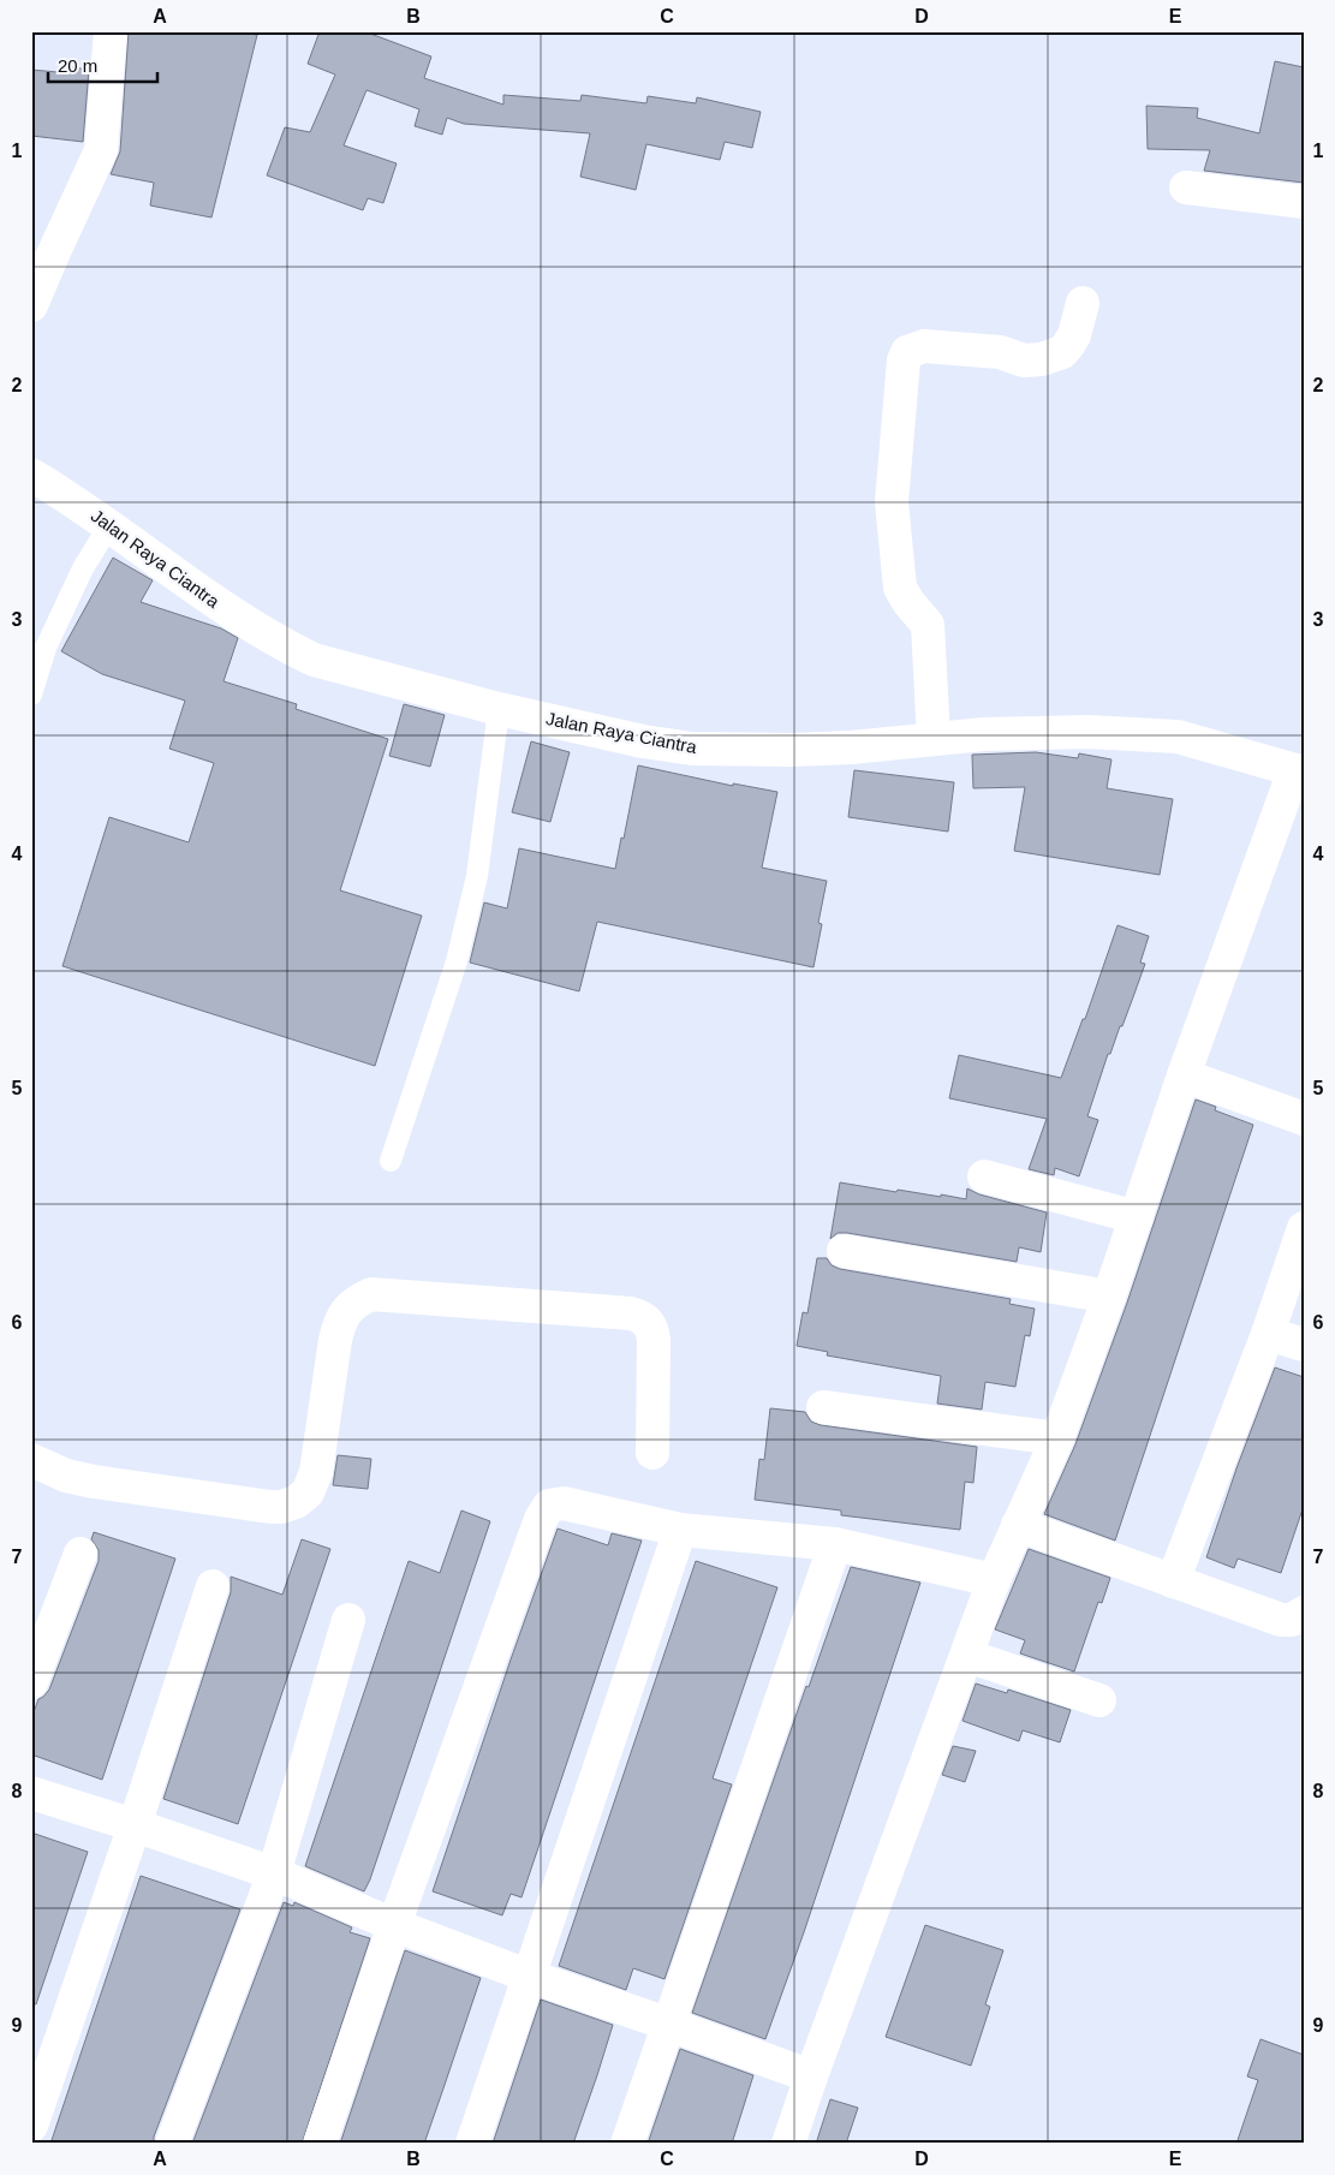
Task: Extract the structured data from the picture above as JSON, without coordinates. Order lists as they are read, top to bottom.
{
  "streets": {
    "street": ["Jalan Raya Ciantra"]
  },
  "scale_bar": "20 m",
  "grid": {
    "columns": [
      "A",
      "B",
      "C",
      "D",
      "E"
    ],
    "rows": [
      "1",
      "2",
      "3",
      "4",
      "5",
      "6",
      "7",
      "8",
      "9"
    ]
  }
}
